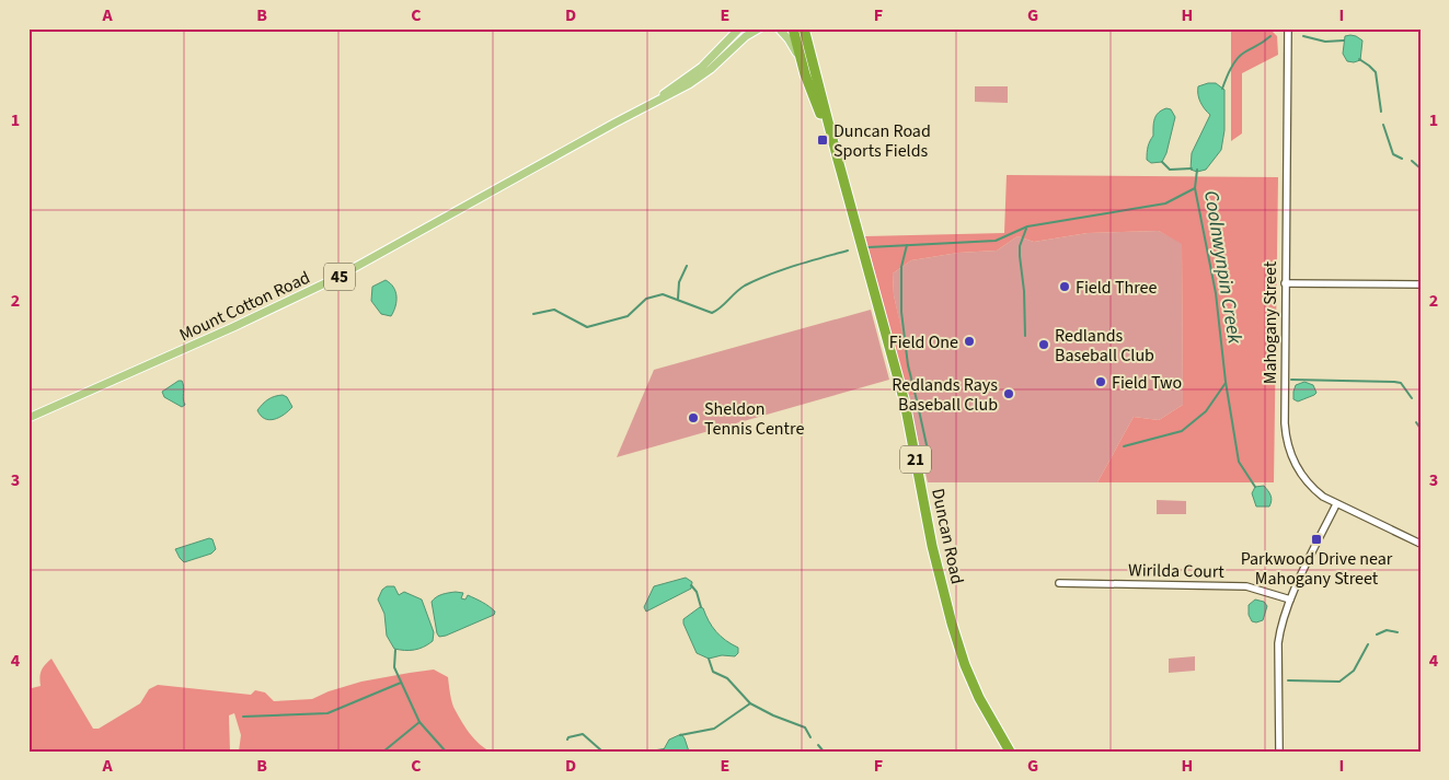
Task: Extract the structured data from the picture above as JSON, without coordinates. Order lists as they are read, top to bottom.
{
  "streets": {
    "highway": ["21", "Duncan Road"],
    "main road": ["45", "Mount Cotton Road"],
    "street": ["Mahogany Street", "Wirilda Court"]
  },
  "water": ["Coolnwynpin Creek"],
  "places": {
    "transit": ["Duncan Road Sports Fields", "Parkwood Drive near Mahogany Street"],
    "other": [
      "Field Three",
      "Field One",
      "Redlands Baseball Club",
      "Field Two",
      "Redlands Rays Baseball Club",
      "Sheldon Tennis Centre"
    ]
  },
  "grid": {
    "columns": [
      "A",
      "B",
      "C",
      "D",
      "E",
      "F",
      "G",
      "H",
      "I"
    ],
    "rows": [
      "1",
      "2",
      "3",
      "4"
    ]
  }
}
